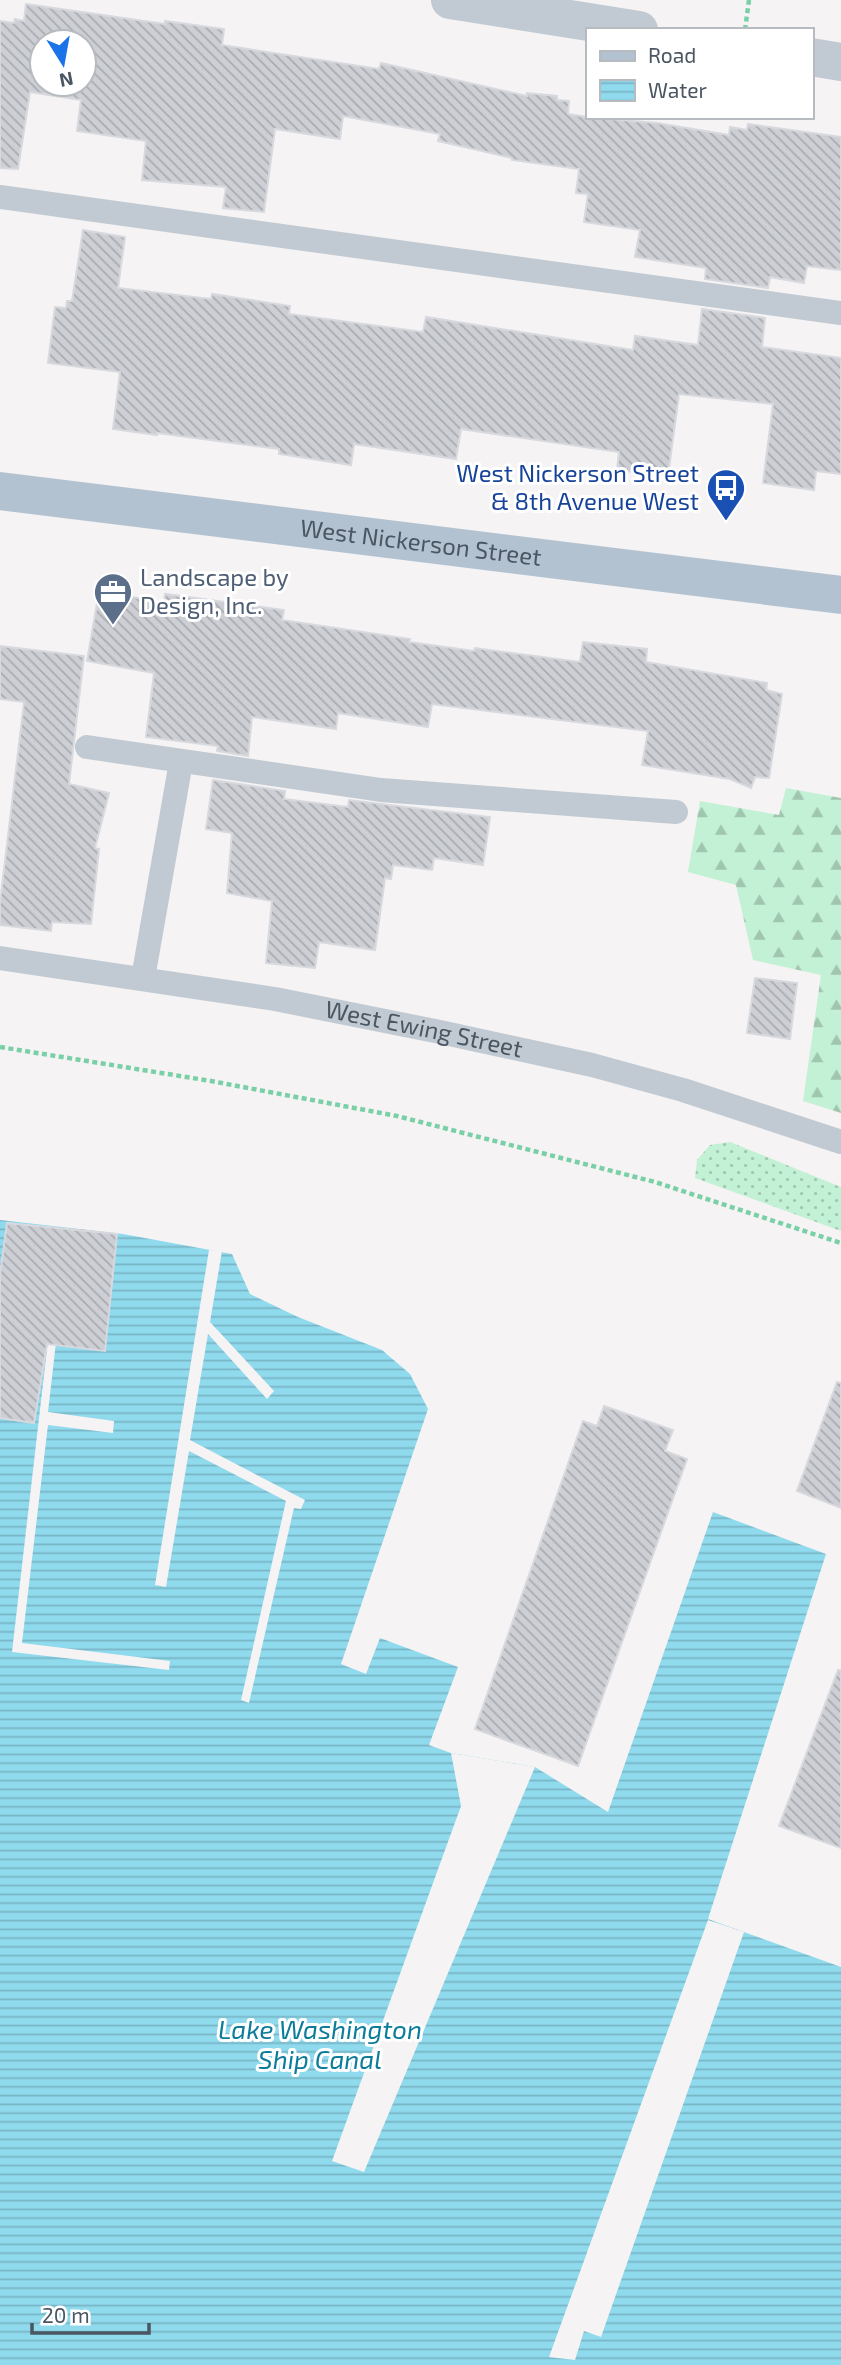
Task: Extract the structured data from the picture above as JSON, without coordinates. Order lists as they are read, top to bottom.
{
  "streets": {
    "main road": ["West Nickerson Street"],
    "lane": ["West Ewing Street"]
  },
  "water": ["Lake Washington Ship Canal"],
  "places": {
    "bus stop": ["West Nickerson Street & 8th Avenue West"],
    "office": ["Landscape by Design, Inc."]
  },
  "legend": ["Road", "Water"],
  "scale_bar": "20 m",
  "north": "bottom"
}
